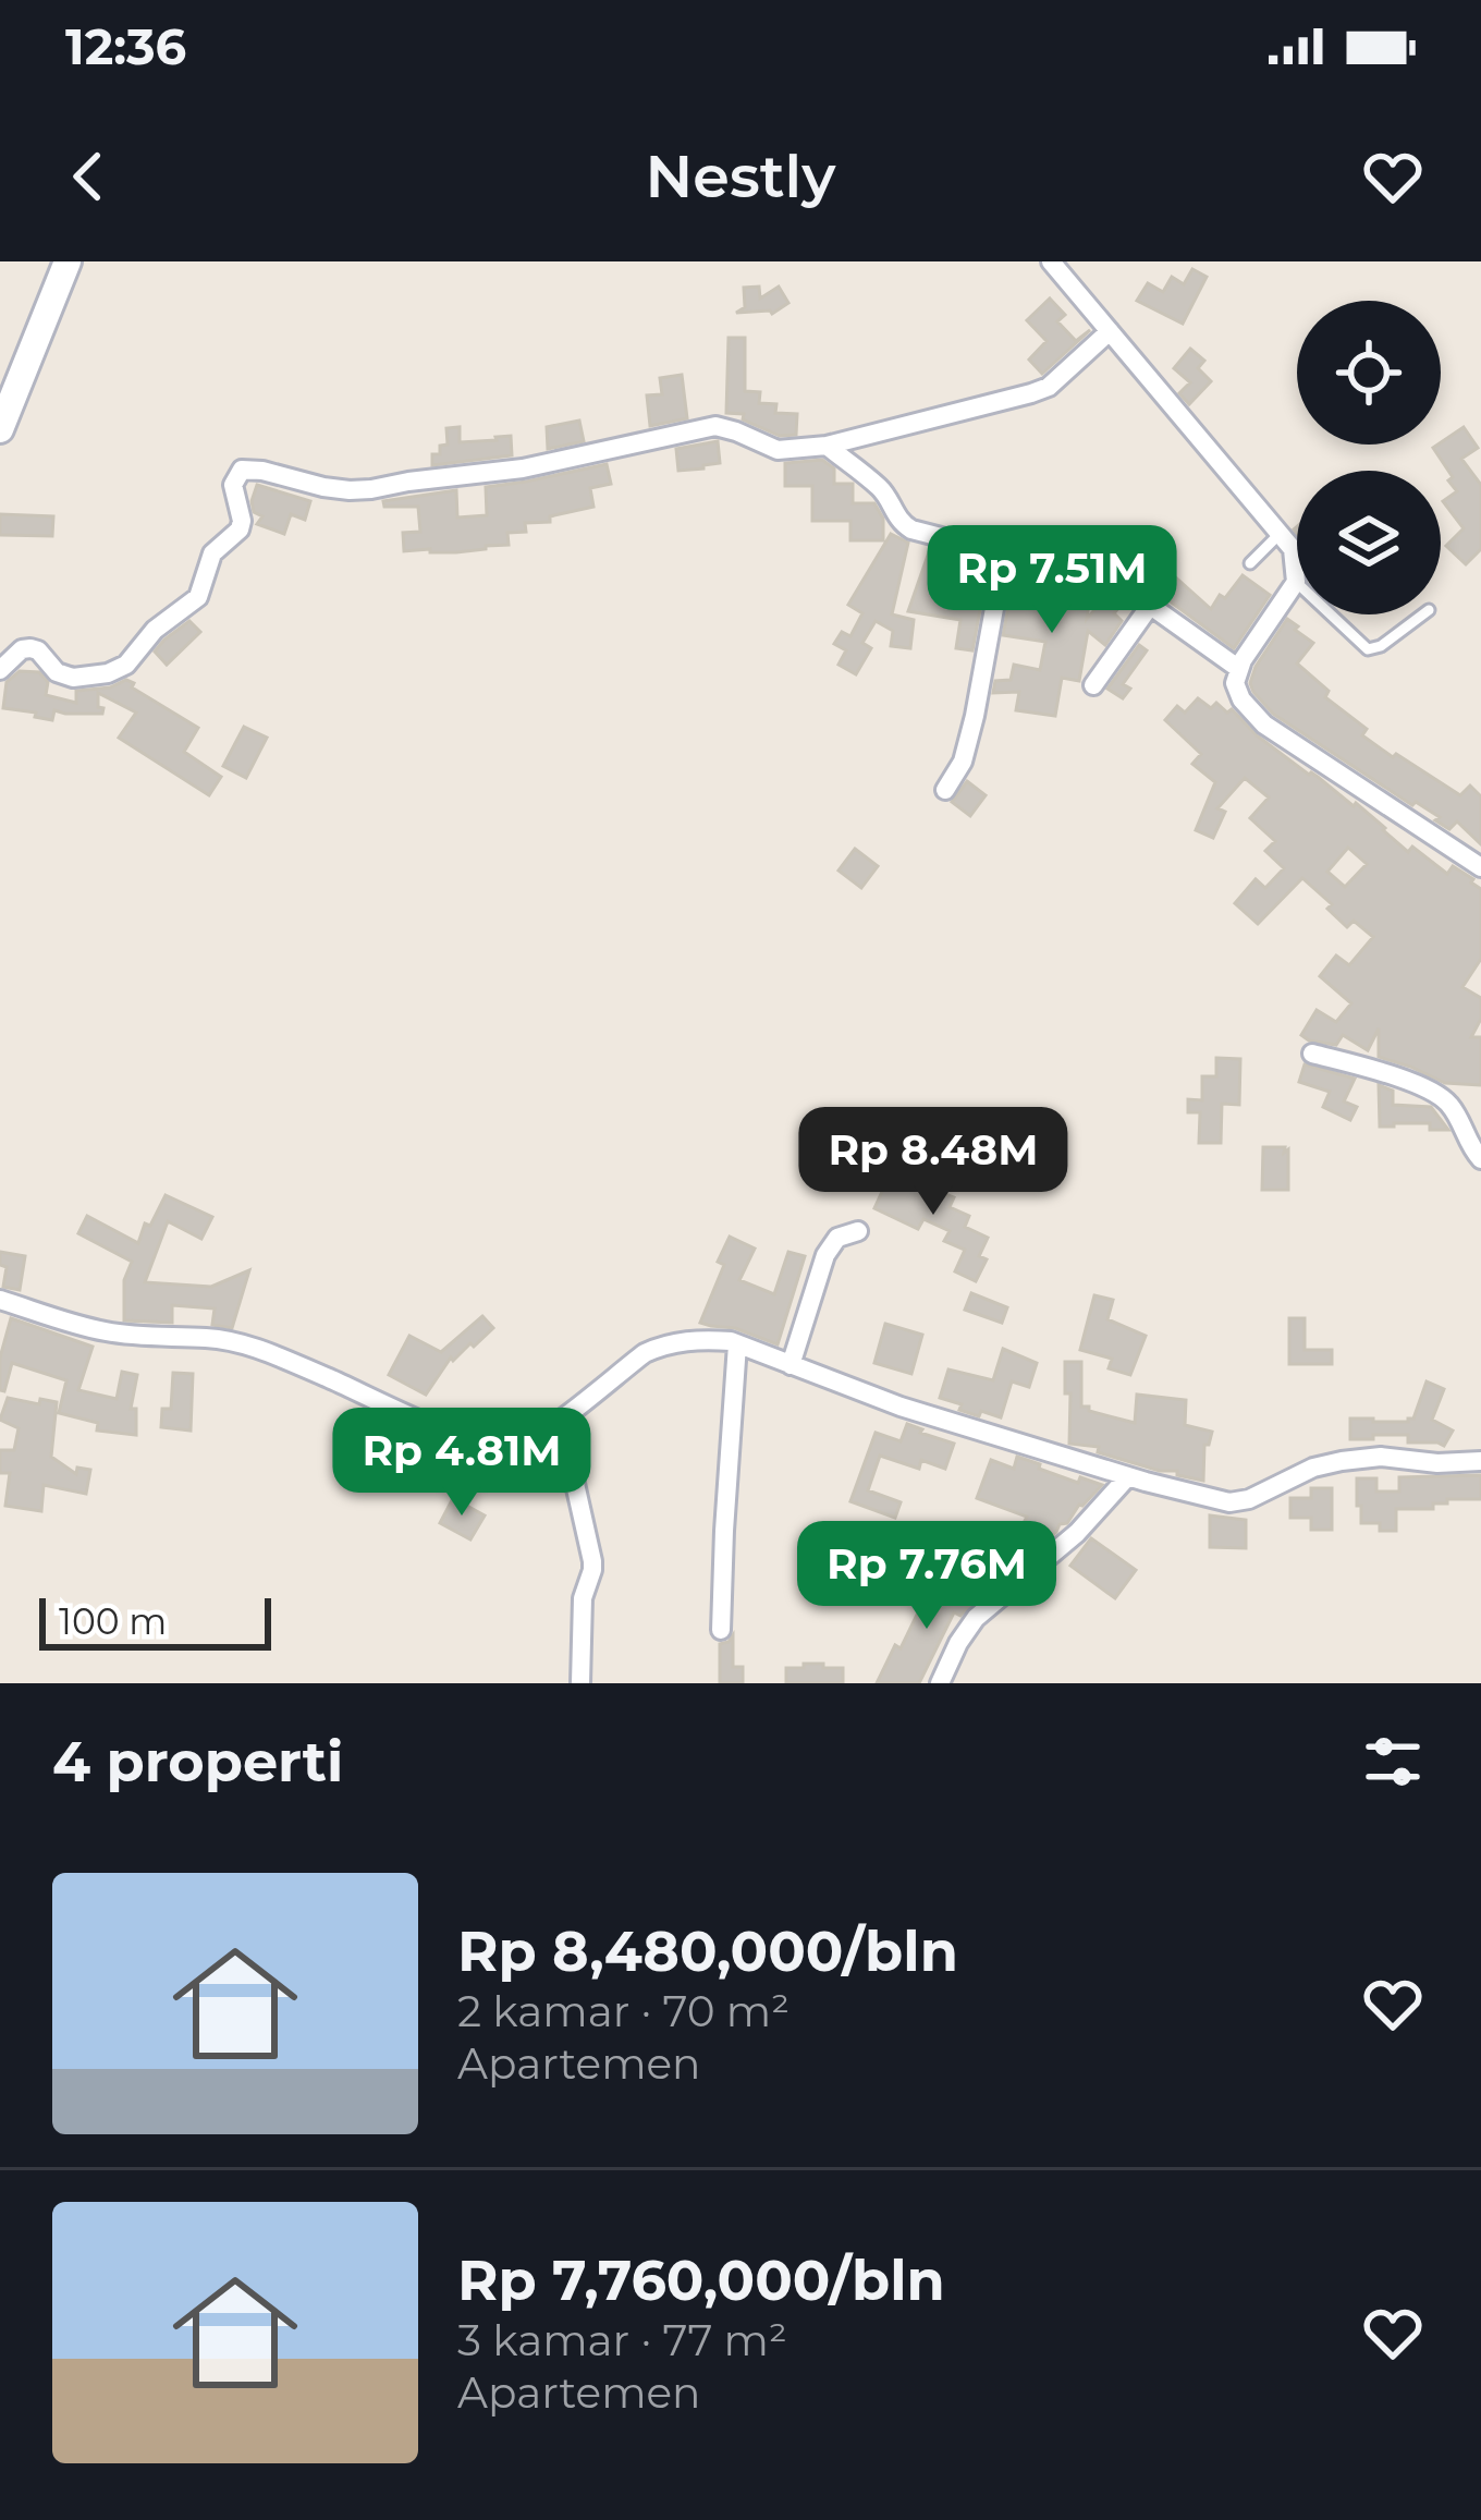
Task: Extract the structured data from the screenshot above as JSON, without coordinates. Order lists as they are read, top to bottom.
{
  "scale_bar": "100 m",
  "page": {
    "status": "12:36",
    "header": "Nestly",
    "price": [
      "Rp 7.51M",
      "Rp 8.48M",
      "Rp 4.81M",
      "Rp 7.76M"
    ],
    "scale": "100 m",
    "heading": "4 properti",
    "list": [
      {
        "name": "Rp 8,480,000/bln",
        "note": "2 kamar · 70 m² · Apartemen"
      },
      {
        "name": "Rp 7,760,000/bln",
        "note": "3 kamar · 77 m² · Apartemen"
      }
    ]
  }
}
